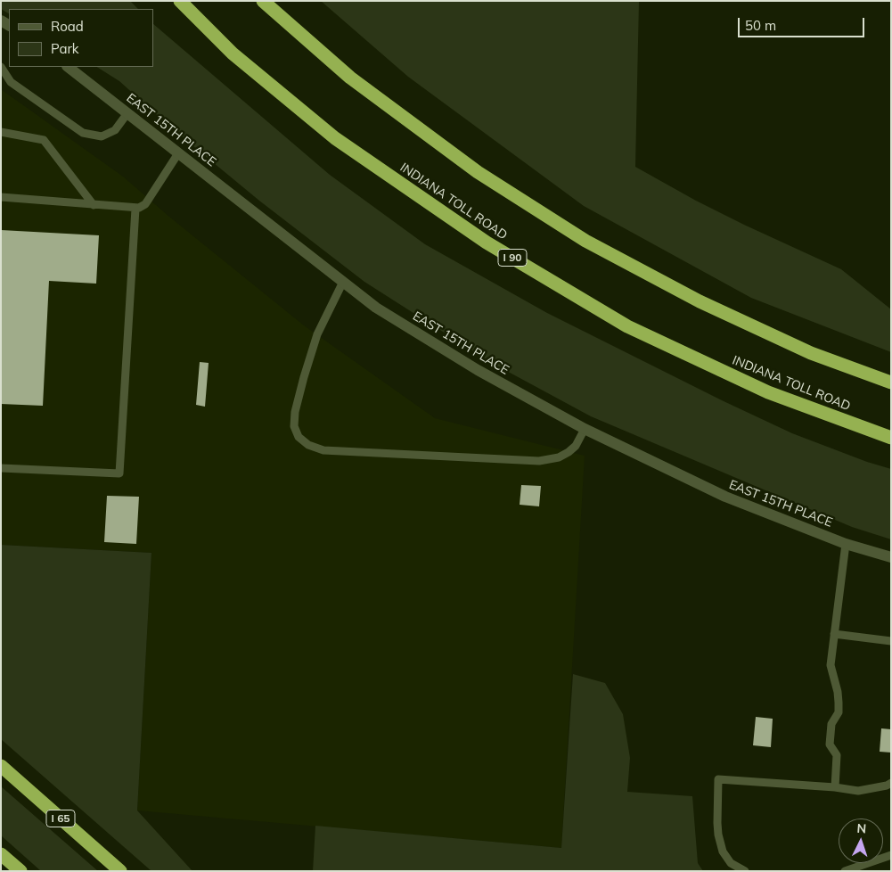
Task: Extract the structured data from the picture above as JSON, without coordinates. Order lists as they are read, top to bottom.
{
  "streets": {
    "highway": ["INDIANA TOLL ROAD", "I 90", "I 65"],
    "street": ["EAST 15TH PLACE"]
  },
  "legend": ["Road", "Park"],
  "scale_bar": "50 m",
  "north": "top"
}
